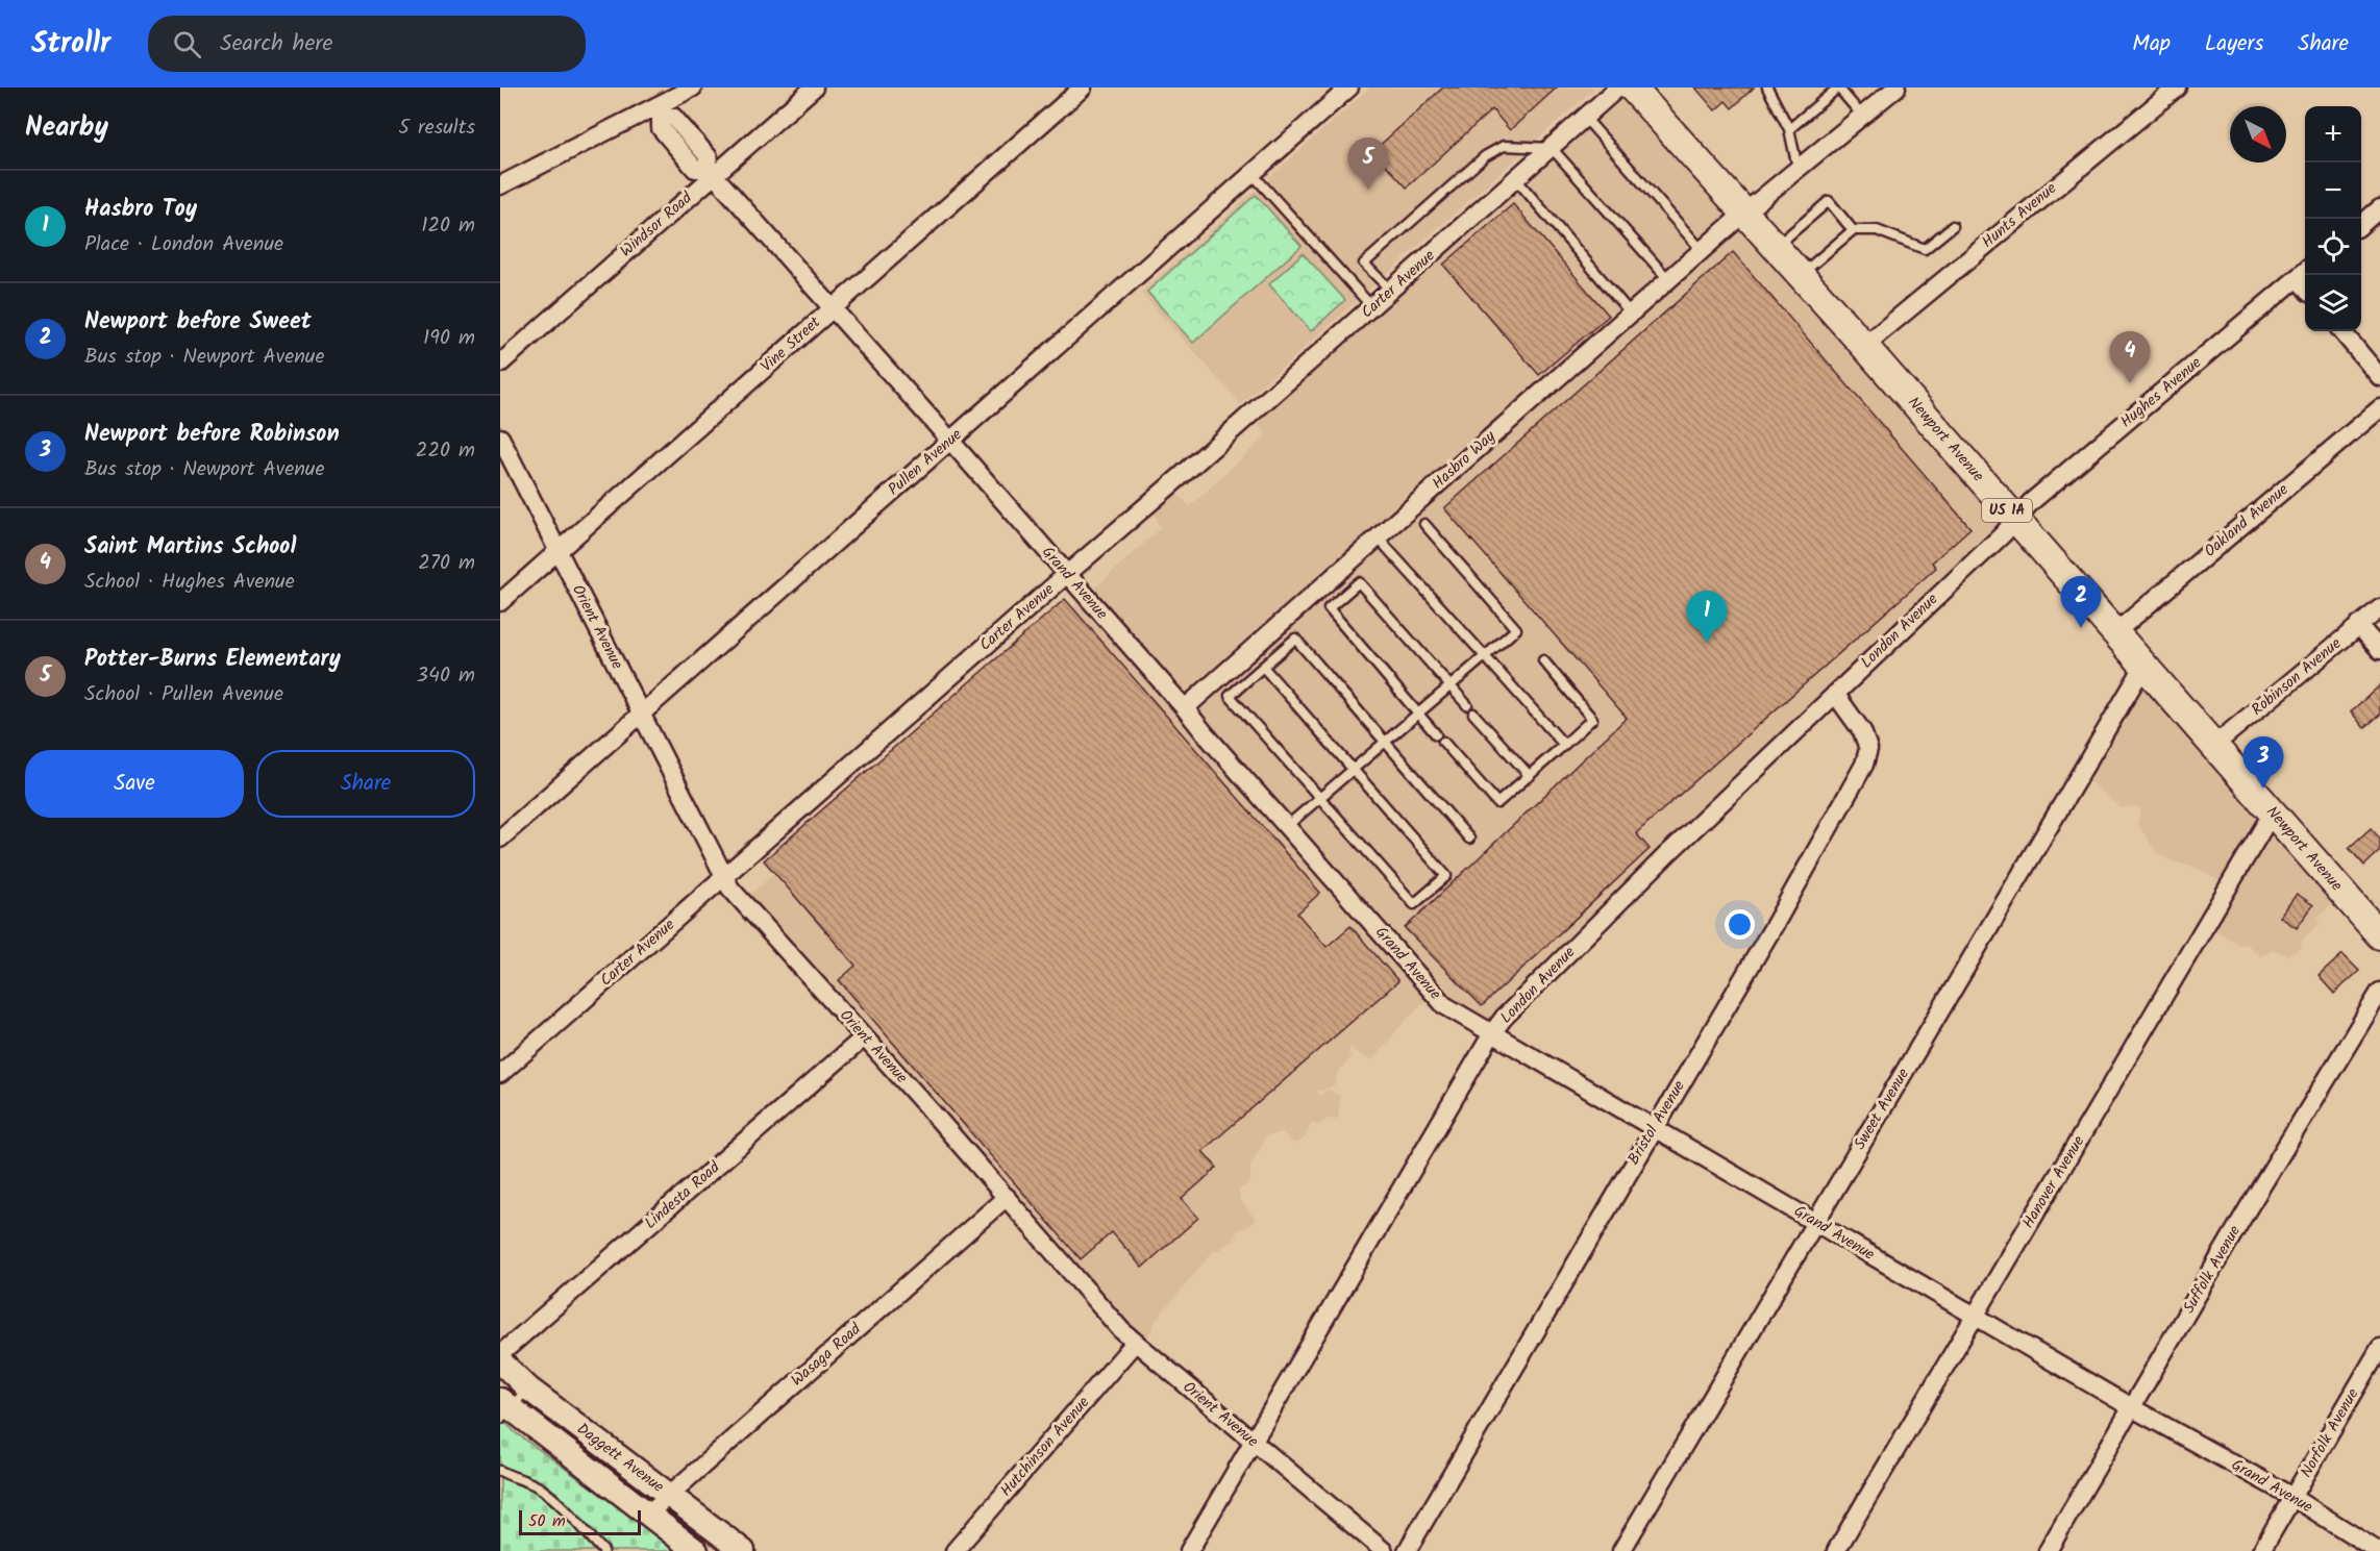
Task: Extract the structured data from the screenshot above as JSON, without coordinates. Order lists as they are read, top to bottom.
{
  "streets": {
    "main road": ["Newport Avenue", "US 1A"],
    "street": [
      "Hunts Avenue",
      "Windsor Road",
      "Carter Avenue",
      "Vine Street",
      "Hughes Avenue",
      "Hasbro Way",
      "Pullen Avenue",
      "Oakland Avenue",
      "Grand Avenue",
      "Orient Avenue",
      "London Avenue",
      "Robinson Avenue",
      "Sweet Avenue",
      "Bristol Avenue",
      "Hanover Avenue",
      "Lindesta Road",
      "Suffolk Avenue",
      "Wasaga Road",
      "Norfolk Avenue",
      "Hutchinson Avenue",
      "Daggett Avenue"
    ]
  },
  "crossings": [
    ["Hunts Avenue", "Newport Avenue"],
    ["Windsor Road", "Grand Avenue"],
    ["Carter Avenue", "Grand Avenue"],
    ["Carter Avenue", "Orient Avenue"],
    ["Vine Street", "Grand Avenue"],
    ["Vine Street", "Orient Avenue"],
    ["Hughes Avenue", "Newport Avenue"],
    ["Hughes Avenue", "London Avenue"],
    ["Newport Avenue", "Hasbro Way"],
    ["Newport Avenue", "Oakland Avenue"],
    ["Newport Avenue", "London Avenue"],
    ["Newport Avenue", "Robinson Avenue"],
    ["Newport Avenue", "Sweet Avenue"],
    ["Newport Avenue", "Hanover Avenue"],
    ["Hasbro Way", "Grand Avenue"],
    ["Pullen Avenue", "Grand Avenue"],
    ["Pullen Avenue", "Orient Avenue"],
    ["Grand Avenue", "London Avenue"],
    ["Grand Avenue", "Sweet Avenue"],
    ["Grand Avenue", "Bristol Avenue"],
    ["Grand Avenue", "Hanover Avenue"],
    ["Grand Avenue", "Suffolk Avenue"],
    ["Grand Avenue", "Norfolk Avenue"],
    ["Orient Avenue", "London Avenue"],
    ["Orient Avenue", "Lindesta Road"],
    ["Orient Avenue", "Wasaga Road"],
    ["Orient Avenue", "Hutchinson Avenue"],
    ["London Avenue", "Bristol Avenue"],
    ["Wasaga Road", "Daggett Avenue"]
  ],
  "scale_bar": "50 m",
  "north": "bottom right",
  "page": {
    "header": "Strollr",
    "search": "Search here",
    "nav": ["Map", "Layers", "Share"],
    "heading": ["Nearby", "5 results"],
    "map_buttons": ["+", "−"],
    "pins": [
      "5",
      "4",
      "2",
      "1",
      "3"
    ],
    "list": [
      {
        "mark": "1",
        "name": "Hasbro Toy",
        "note": "Place · London Avenue",
        "value": "120 m"
      },
      {
        "mark": "2",
        "name": "Newport before Sweet",
        "note": "Bus stop · Newport Avenue",
        "value": "190 m"
      },
      {
        "mark": "3",
        "name": "Newport before Robinson",
        "note": "Bus stop · Newport Avenue",
        "value": "220 m"
      },
      {
        "mark": "4",
        "name": "Saint Martins School",
        "note": "School · Hughes Avenue",
        "value": "270 m"
      },
      {
        "mark": "5",
        "name": "Potter-Burns Elementary",
        "note": "School · Pullen Avenue",
        "value": "340 m"
      }
    ],
    "buttons": ["Save", "Share"],
    "scale": "50 m"
  }
}
